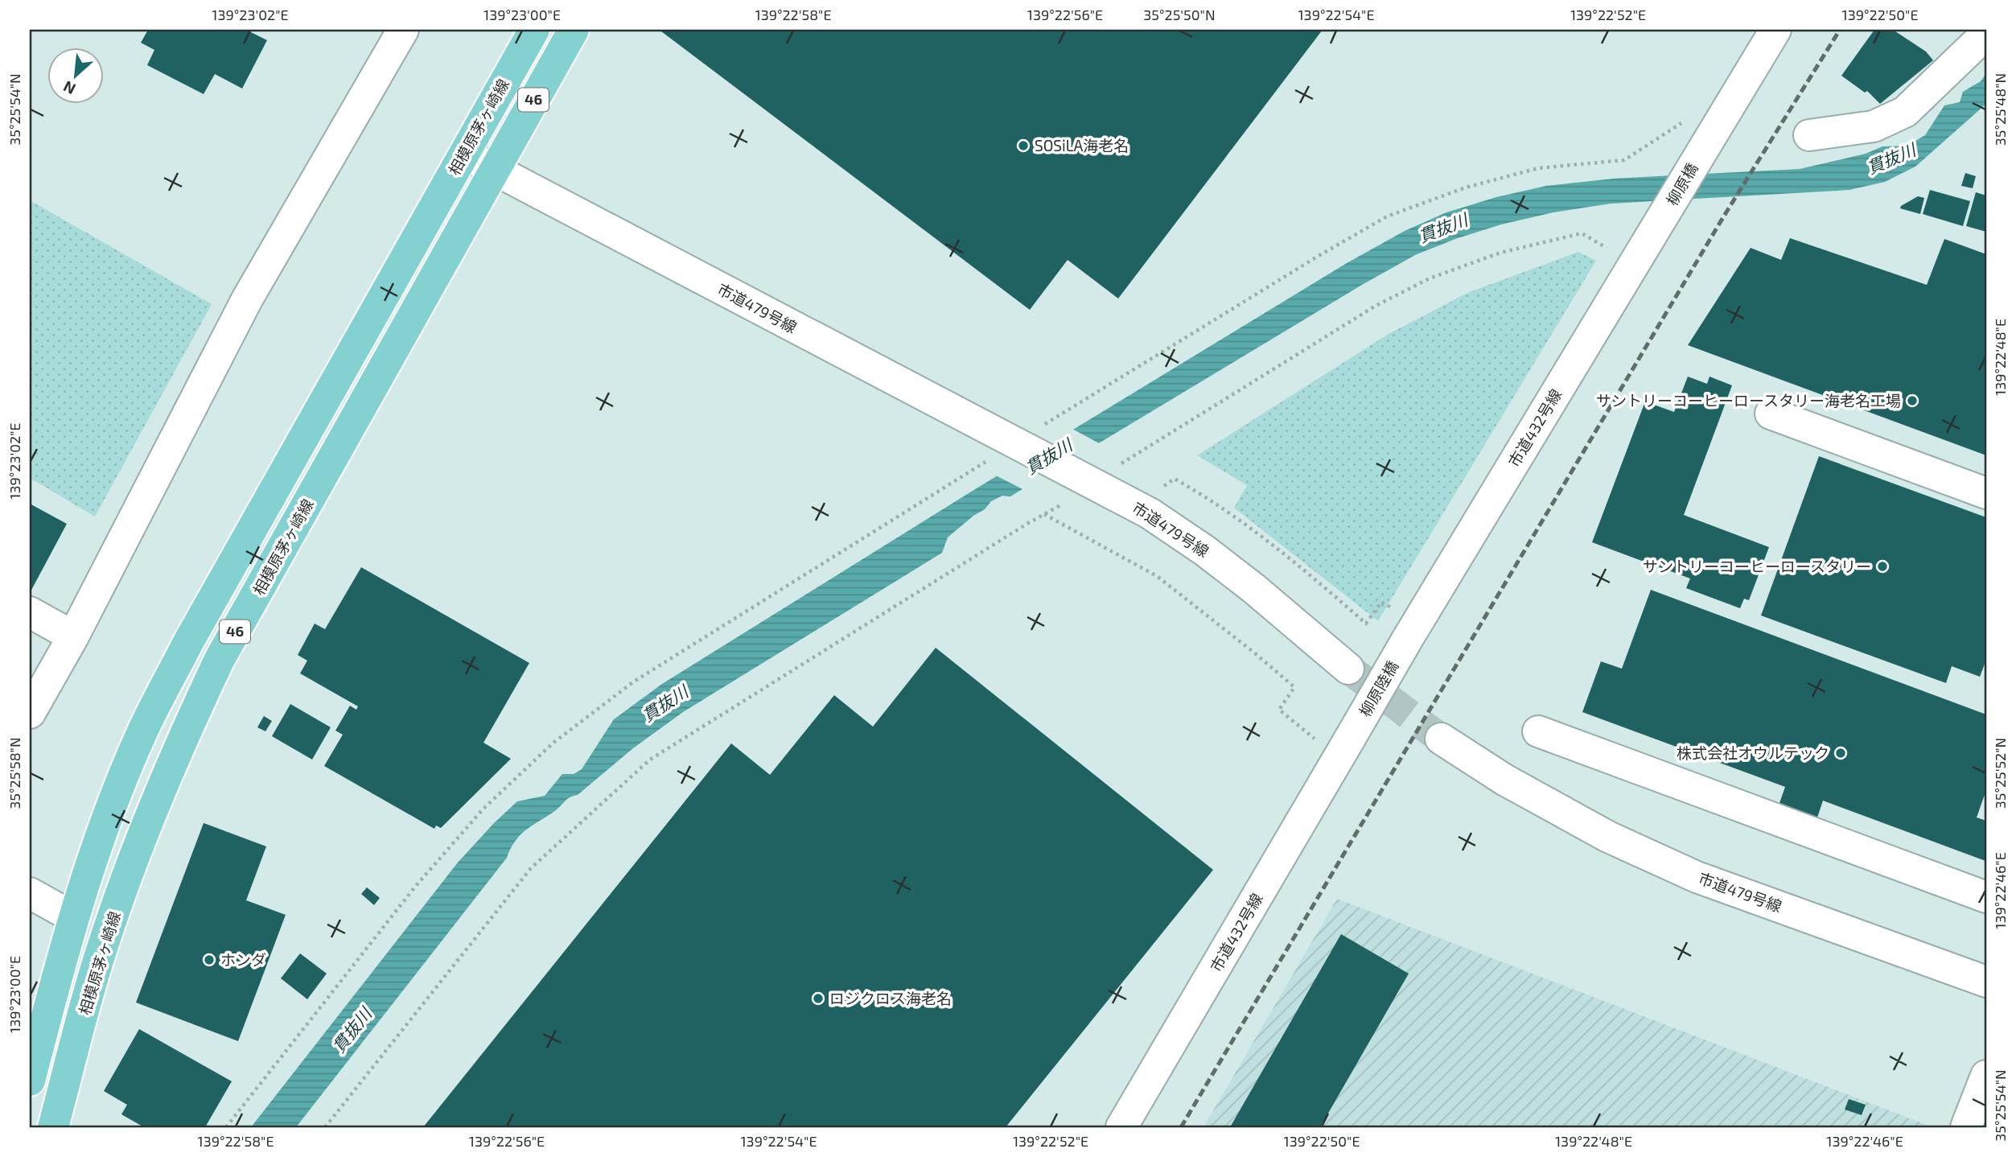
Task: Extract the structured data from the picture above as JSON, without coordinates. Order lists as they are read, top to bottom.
{
  "streets": {
    "main road": ["46", "相模原茅ヶ崎線"],
    "street": [
      "柳原橋",
      "市道479号線",
      "市道432号線",
      "柳原陸橋"
    ]
  },
  "crossings": [
    ["相模原茅ヶ崎線", "市道479号線"],
    ["柳原橋", "市道432号線"],
    ["市道432号線", "柳原陸橋"]
  ],
  "water": ["貫抜川"],
  "places": [
    "SOSiLA海老名",
    "サントリーコーヒーロースタリー海老名工場",
    "サントリーコーヒーロースタリー",
    "株式会社オウルテック",
    "ホンダ",
    "ロジクロス海老名"
  ],
  "north": "bottom left",
  "coordinates": [
    "139°23'02\"E",
    "139°23'00\"E",
    "139°22'58\"E",
    "139°22'56\"E",
    "35°25'50\"N",
    "139°22'54\"E",
    "139°22'52\"E",
    "139°22'50\"E",
    "35°25'54\"N",
    "35°25'48\"N",
    "139°22'48\"E",
    "35°25'58\"N",
    "35°25'52\"N",
    "139°22'46\"E"
  ]
}
